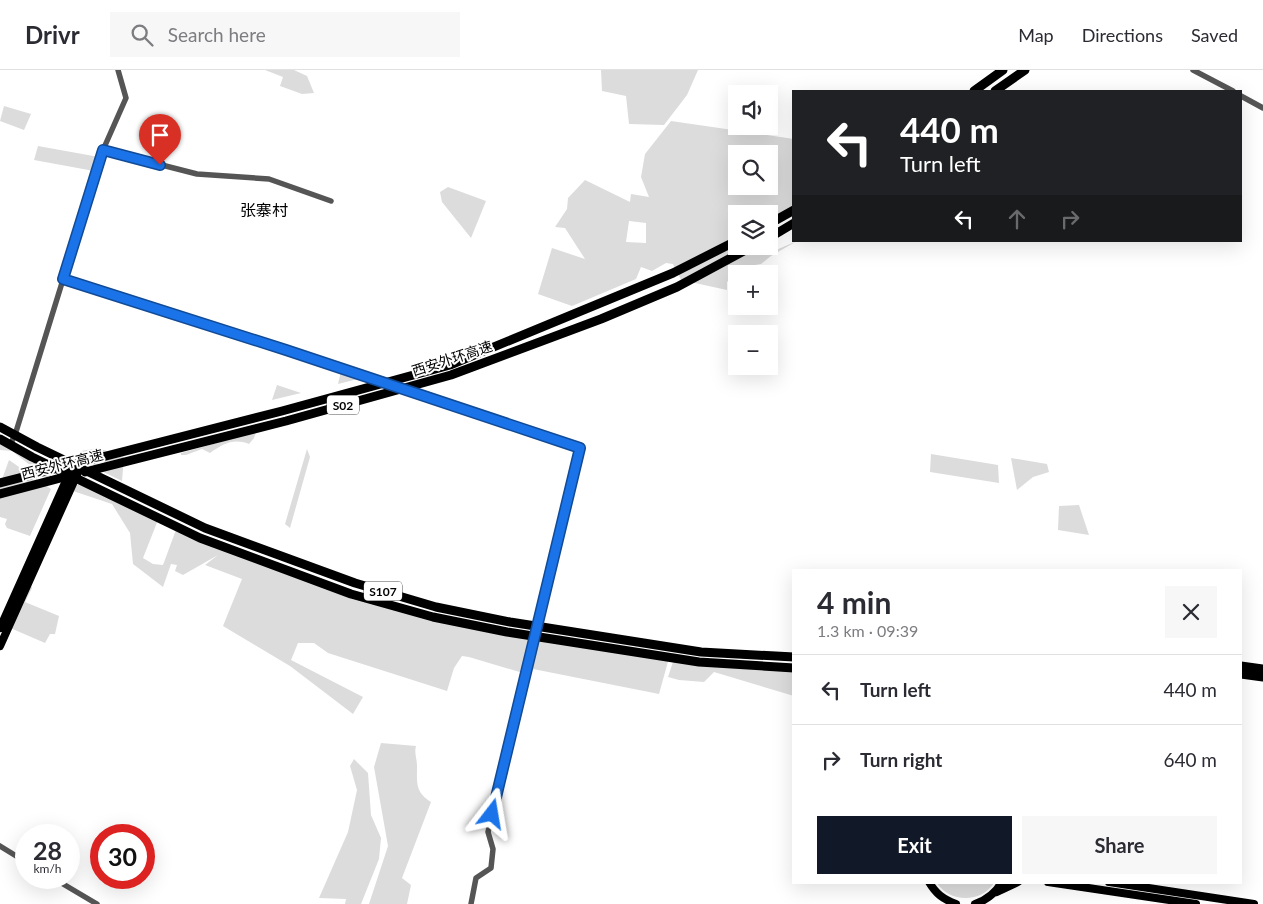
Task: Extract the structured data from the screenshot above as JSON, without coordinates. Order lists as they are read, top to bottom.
{
  "streets": {
    "highway": ["西安外环高速", "S02", "S107"]
  },
  "districts": ["张寨村"],
  "page": {
    "header": "Drivr",
    "search": "Search here",
    "nav": ["Map", "Directions", "Saved"],
    "map_buttons": ["+", "−"],
    "turn": ["440 m", "Turn left"],
    "heading": ["4 min", "1.3 km · 09:39"],
    "list": [
      {
        "name": "Turn left",
        "value": "440 m"
      },
      {
        "name": "Turn right",
        "value": "640 m"
      }
    ],
    "buttons": ["Exit", "Share"],
    "speed": "28 km/h",
    "limit": "30"
  }
}
